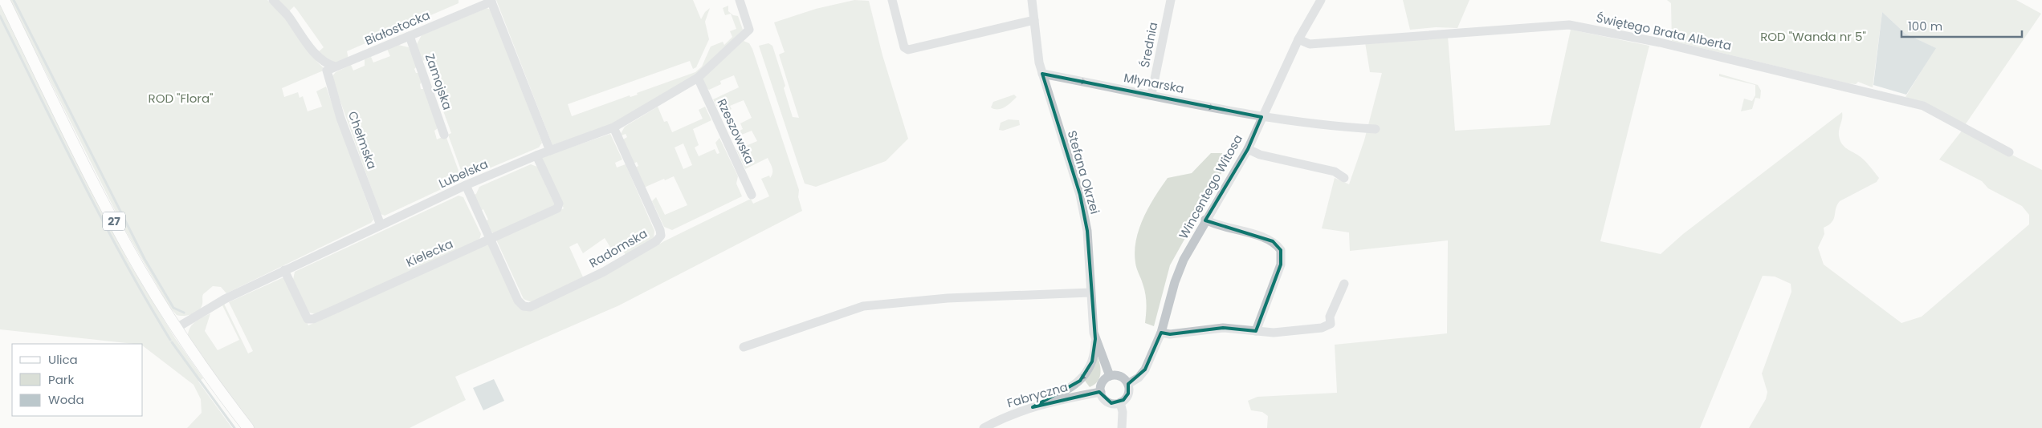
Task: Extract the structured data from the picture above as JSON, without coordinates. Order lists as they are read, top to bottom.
{
  "streets": {
    "main road": ["27"],
    "street": [
      "Białostocka",
      "Świętego Brata Alberta",
      "Średnia",
      "Zamojska",
      "Młynarska",
      "Rzeszowska",
      "Chełmska",
      "Stefana Okrzei",
      "Lubelska",
      "Wincentego Witosa",
      "Radomska",
      "Kielecka",
      "Fabryczna"
    ]
  },
  "crossings": [
    ["Białostocka", "Zamojska"],
    ["Białostocka", "Chełmska"],
    ["Świętego Brata Alberta", "Wincentego Witosa"],
    ["Średnia", "Młynarska"],
    ["Młynarska", "Stefana Okrzei"],
    ["Młynarska", "Wincentego Witosa"],
    ["Rzeszowska", "Lubelska"],
    ["Chełmska", "Lubelska"],
    ["Stefana Okrzei", "Wincentego Witosa"],
    ["Stefana Okrzei", "Fabryczna"],
    ["Lubelska", "27"],
    ["Lubelska", "Radomska"],
    ["Lubelska", "Kielecka"],
    ["Wincentego Witosa", "Fabryczna"],
    ["Radomska", "Kielecka"]
  ],
  "one_way": ["Młynarska"],
  "parks": ["ROD \"Wanda nr 5\"", "ROD \"Flora\""],
  "legend": ["Ulica", "Park", "Woda"],
  "scale_bar": "100 m"
}
